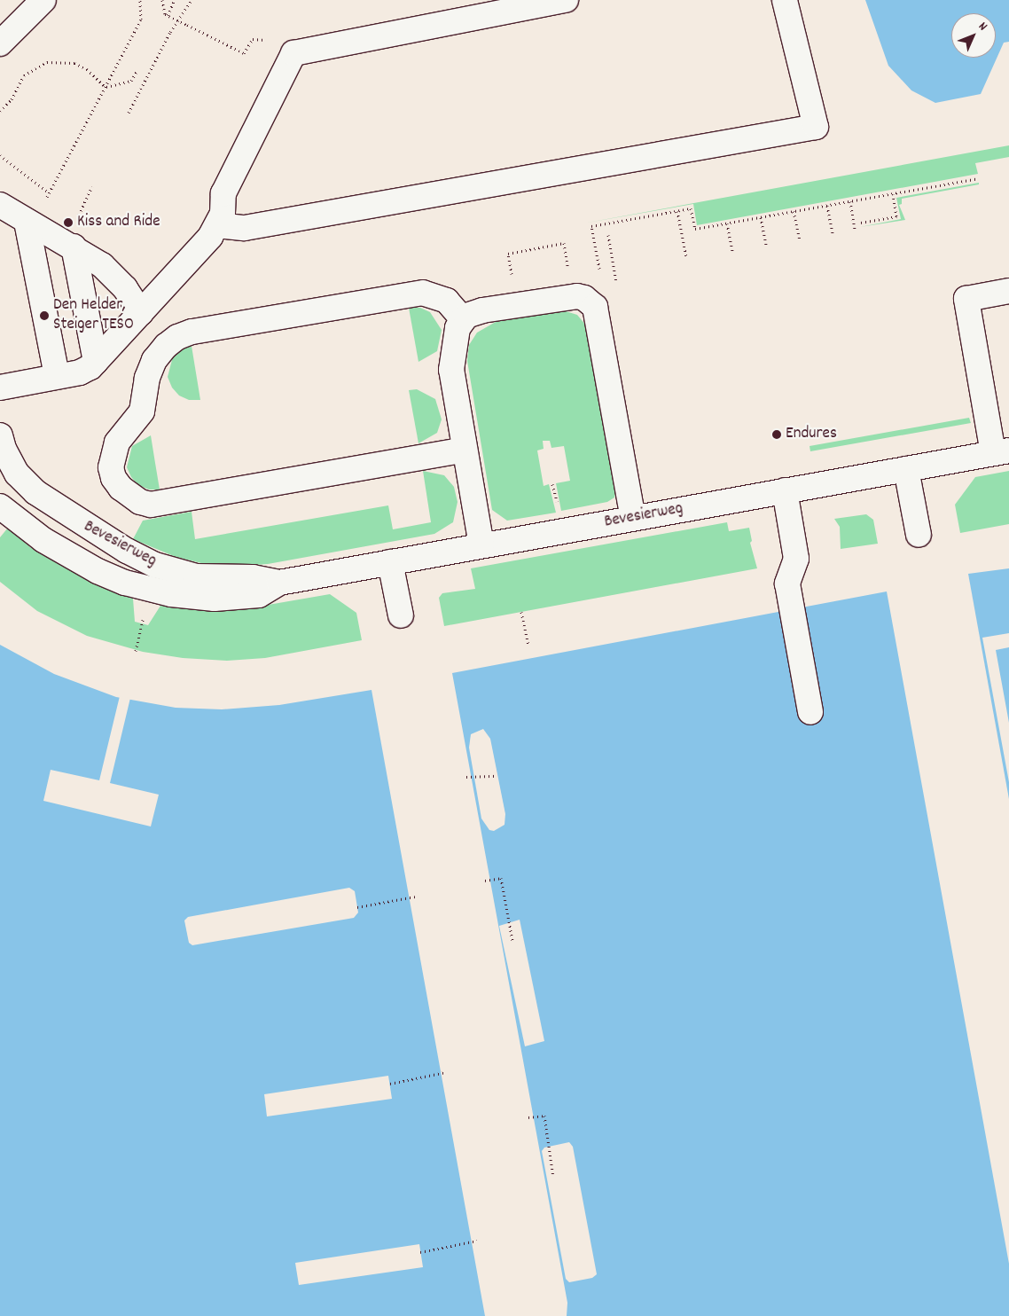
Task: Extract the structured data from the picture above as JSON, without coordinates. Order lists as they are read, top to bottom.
{
  "streets": {
    "street": ["Bevesierweg"]
  },
  "places": ["Kiss and Ride", "Den Helder, Steiger TESO", "Endures"],
  "north": "top right"
}
